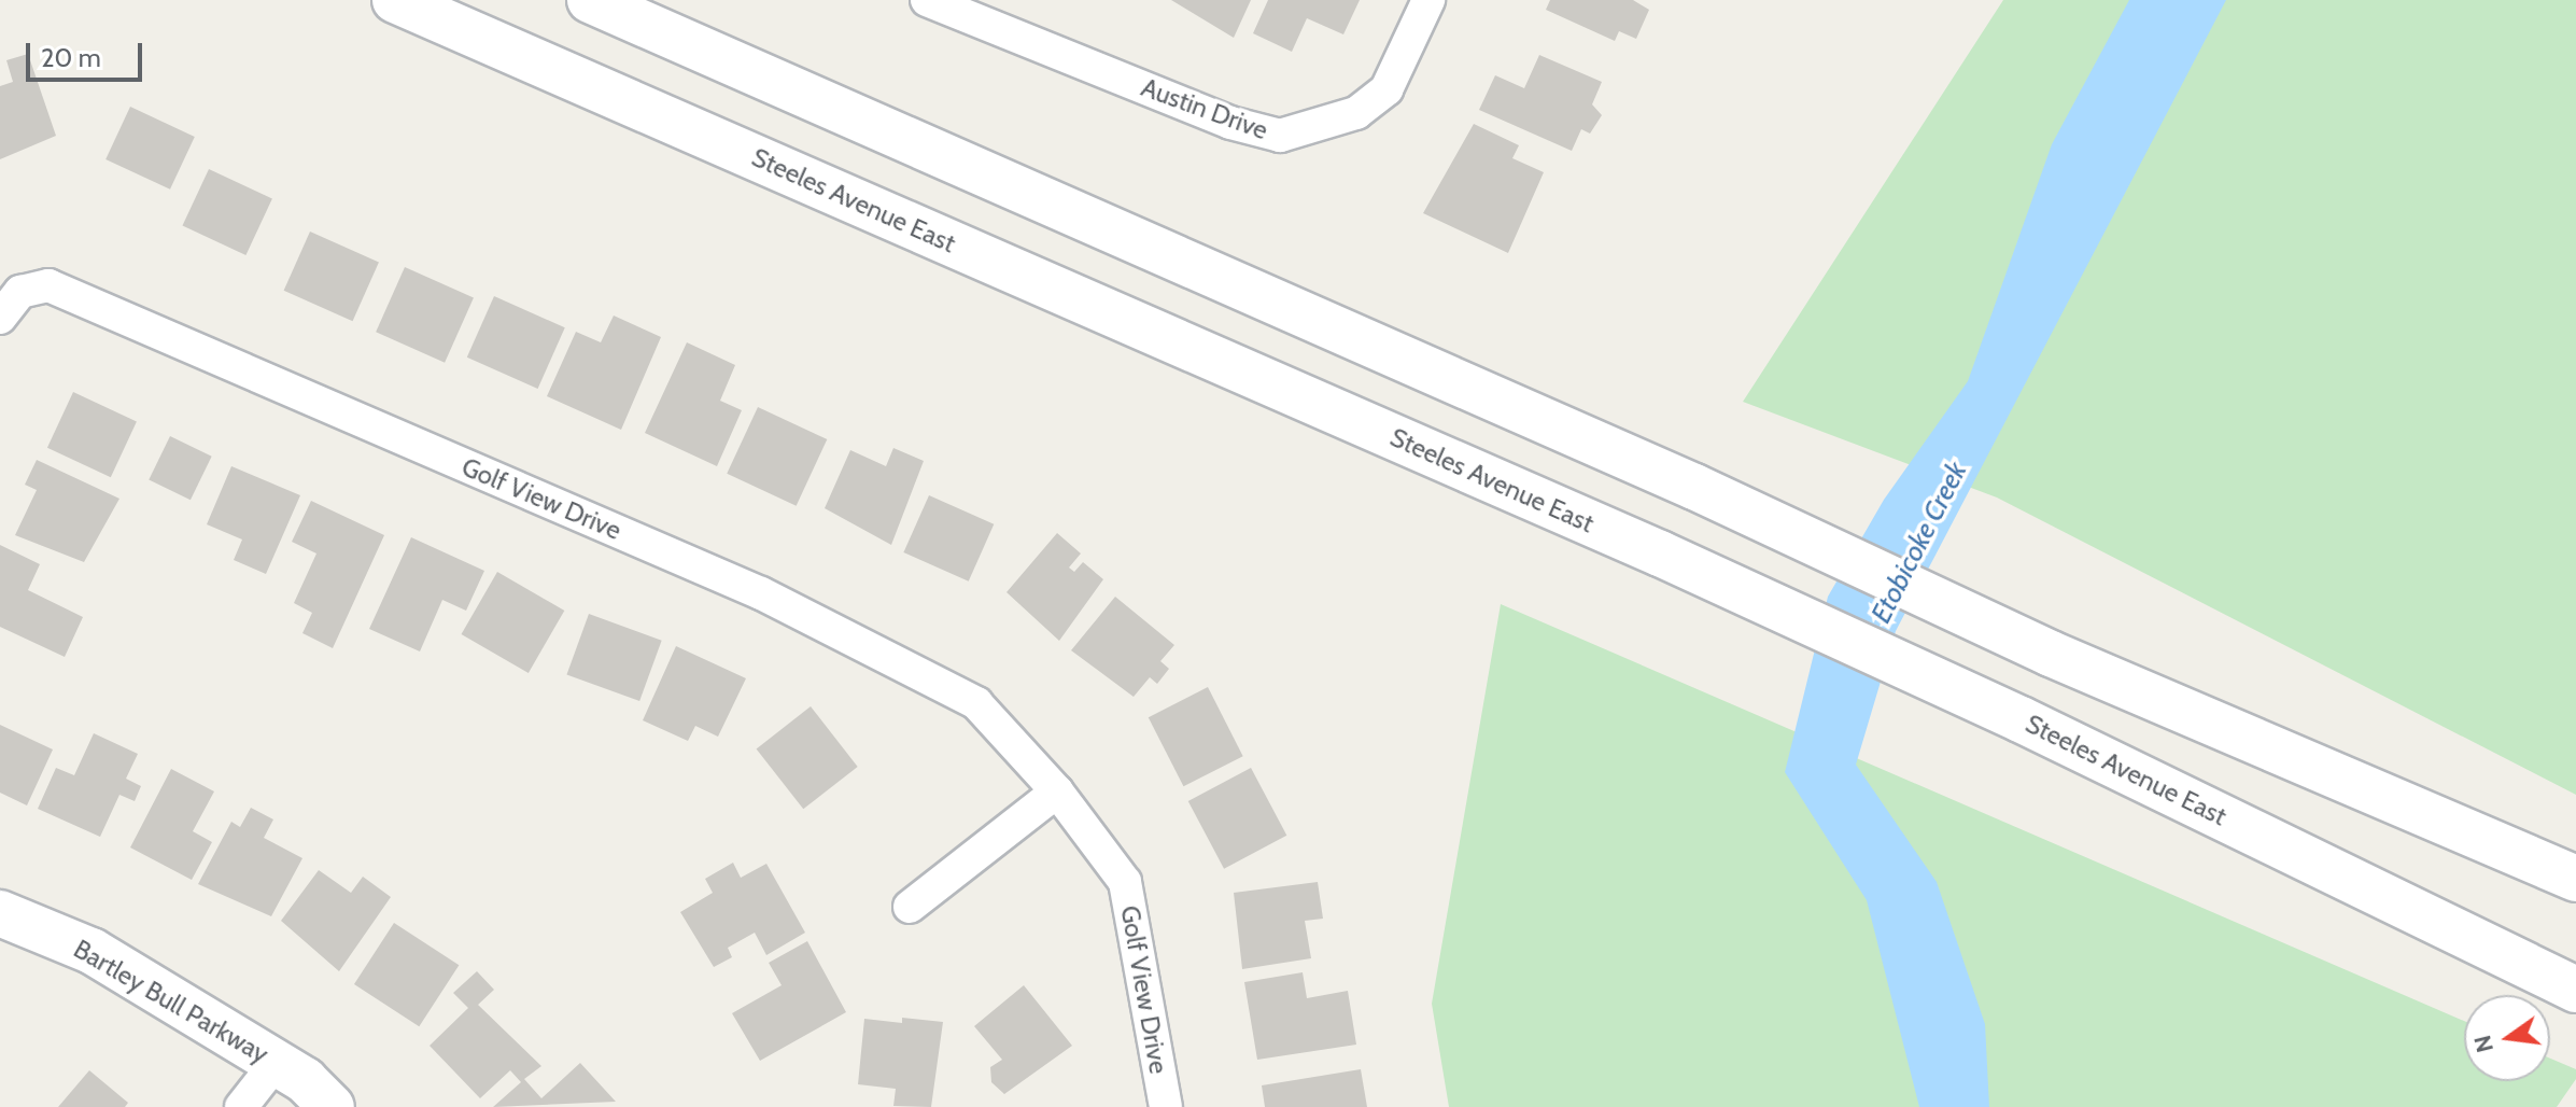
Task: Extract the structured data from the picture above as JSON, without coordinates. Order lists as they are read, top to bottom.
{
  "streets": {
    "main road": ["Steeles Avenue East", "Bartley Bull Parkway"],
    "street": ["Austin Drive", "Golf View Drive"]
  },
  "water": ["Etobicoke Creek"],
  "scale_bar": "20 m",
  "north": "left"
}
